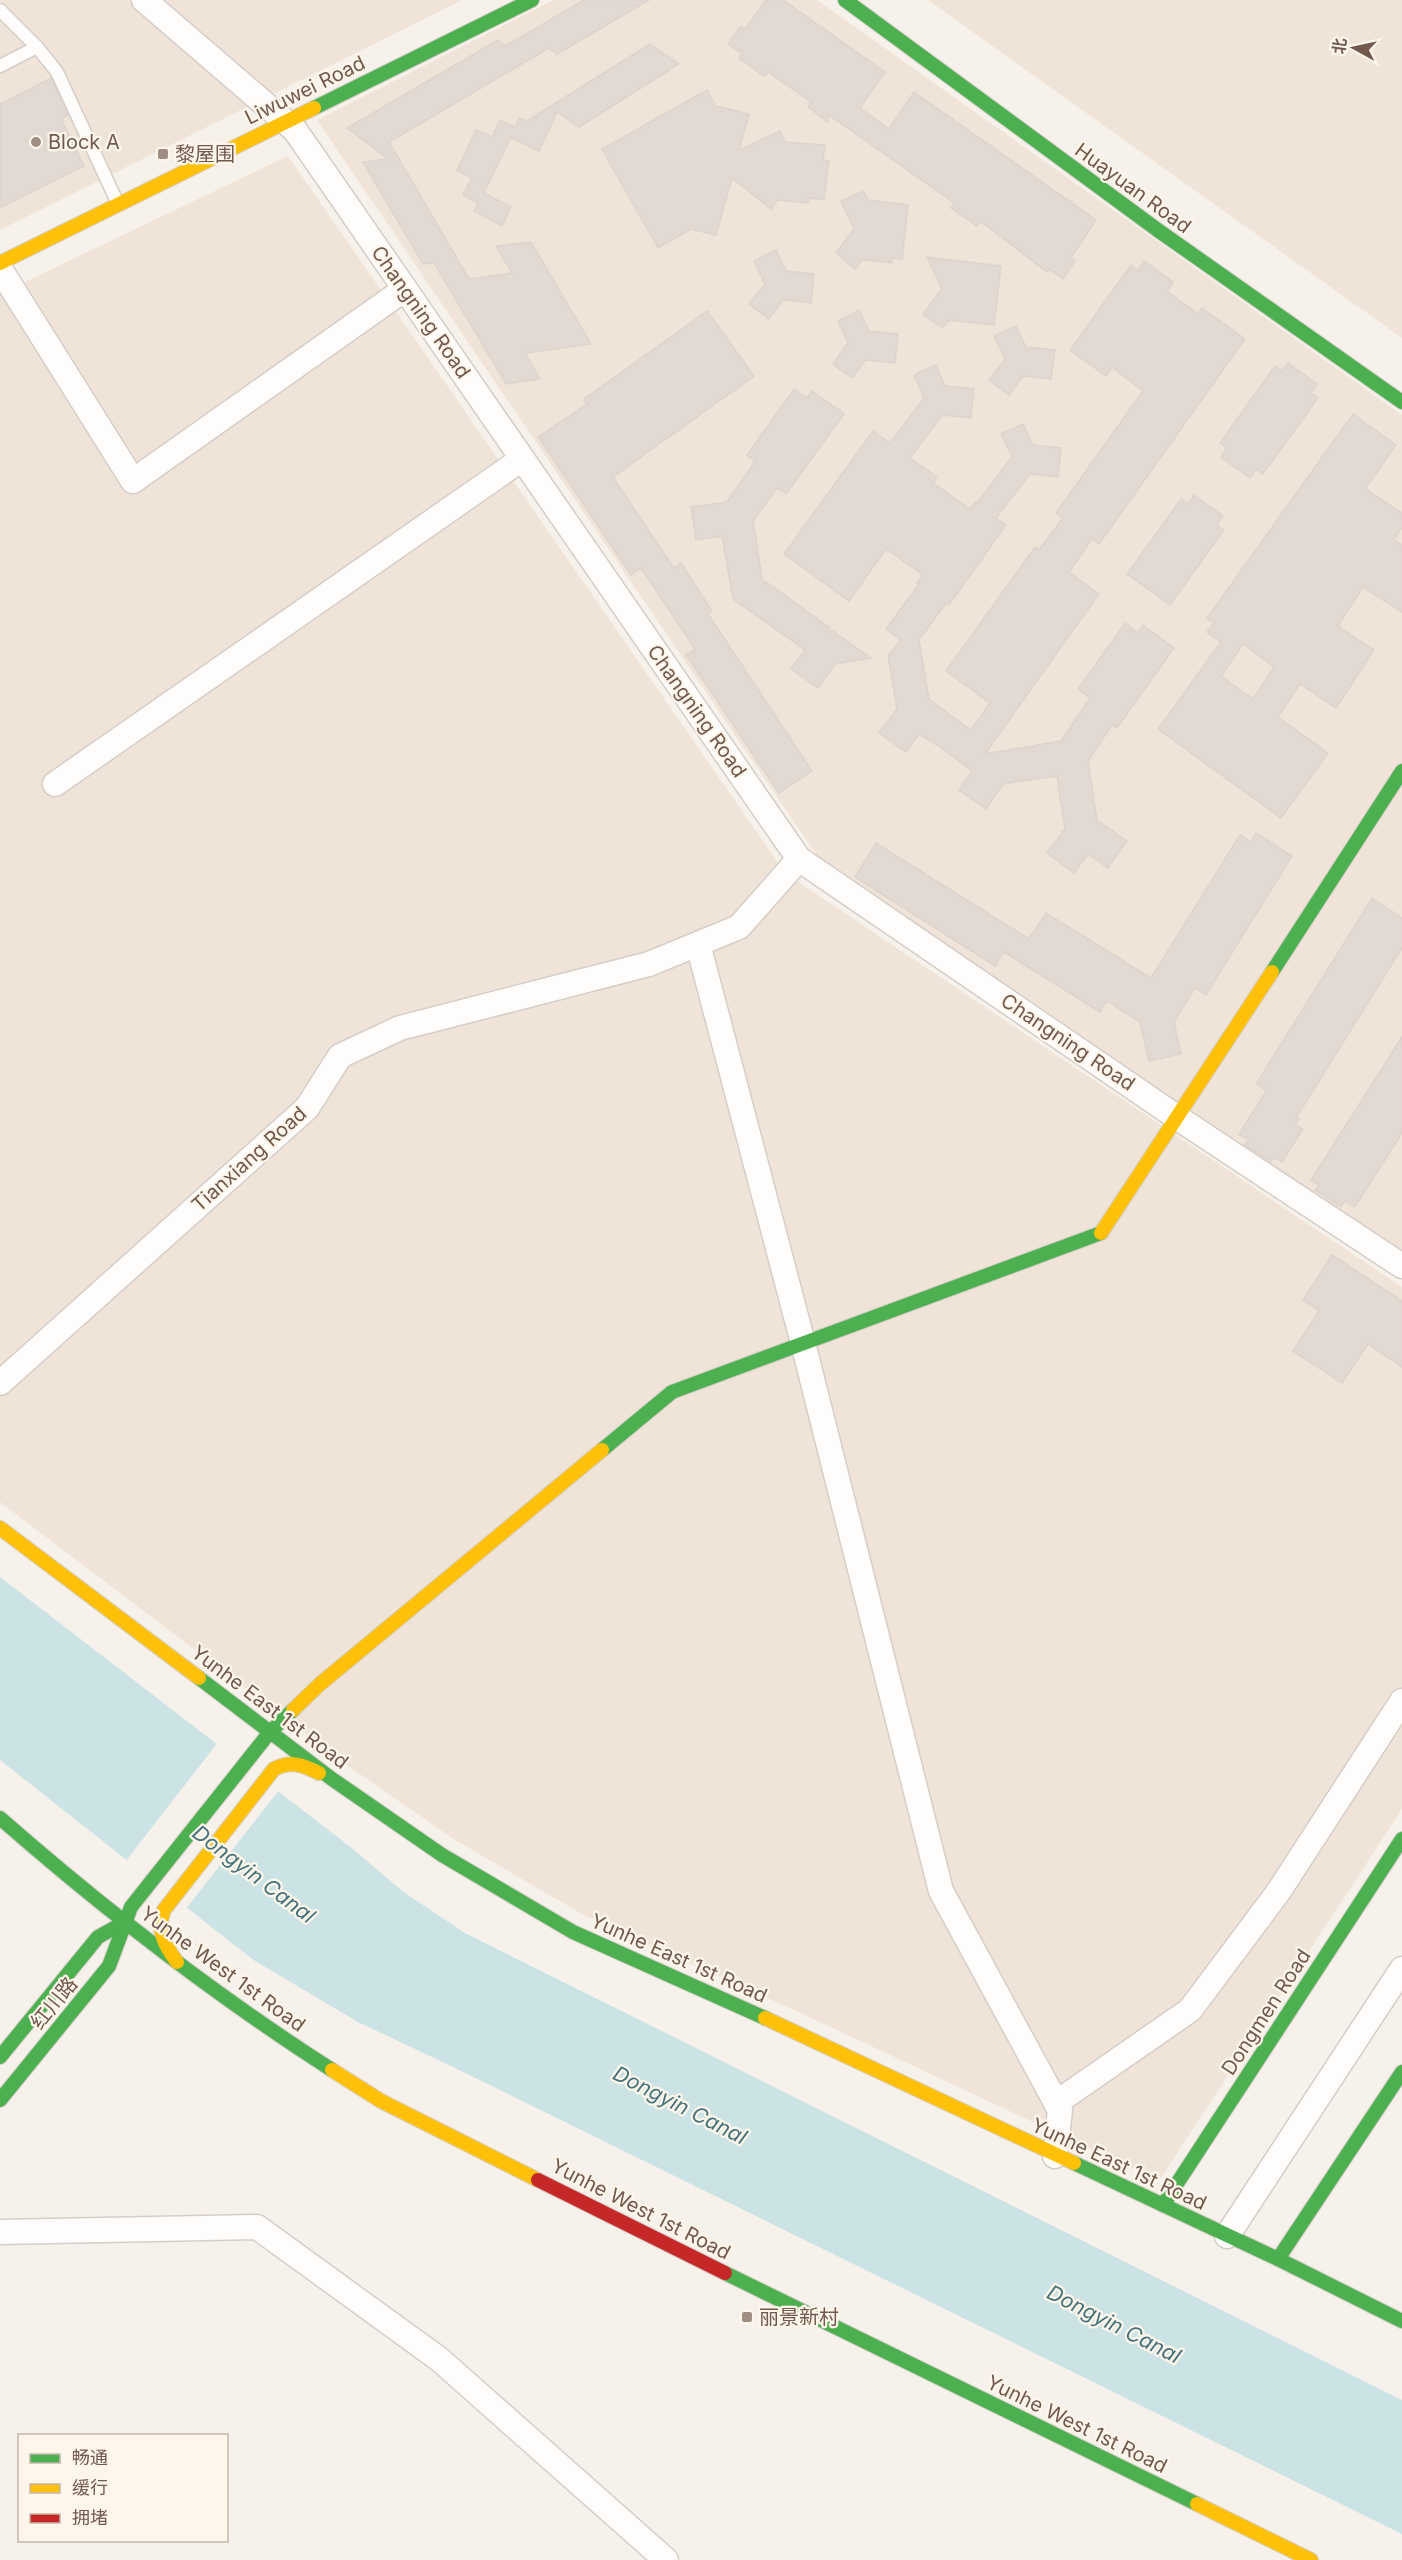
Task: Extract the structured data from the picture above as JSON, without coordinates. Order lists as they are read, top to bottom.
{
  "streets": {
    "street": [
      "Liwuwei Road",
      "Huayuan Road",
      "Changning Road",
      "Tianxiang Road",
      "Yunhe East 1st Road",
      "Yunhe West 1st Road",
      "红川路",
      "Dongmen Road"
    ]
  },
  "crossings": [
    ["Liwuwei Road", "Changning Road"],
    ["Changning Road", "Tianxiang Road"],
    ["Changning Road", "红川路"],
    ["Yunhe East 1st Road", "红川路"],
    ["Yunhe East 1st Road", "Dongmen Road"],
    ["Yunhe West 1st Road", "红川路"]
  ],
  "water": ["Dongyin Canal"],
  "places": {
    "other": ["Block A"],
    "transit": ["黎屋围", "丽景新村"]
  },
  "legend": ["畅通", "缓行", "拥堵"],
  "north": "left"
}
